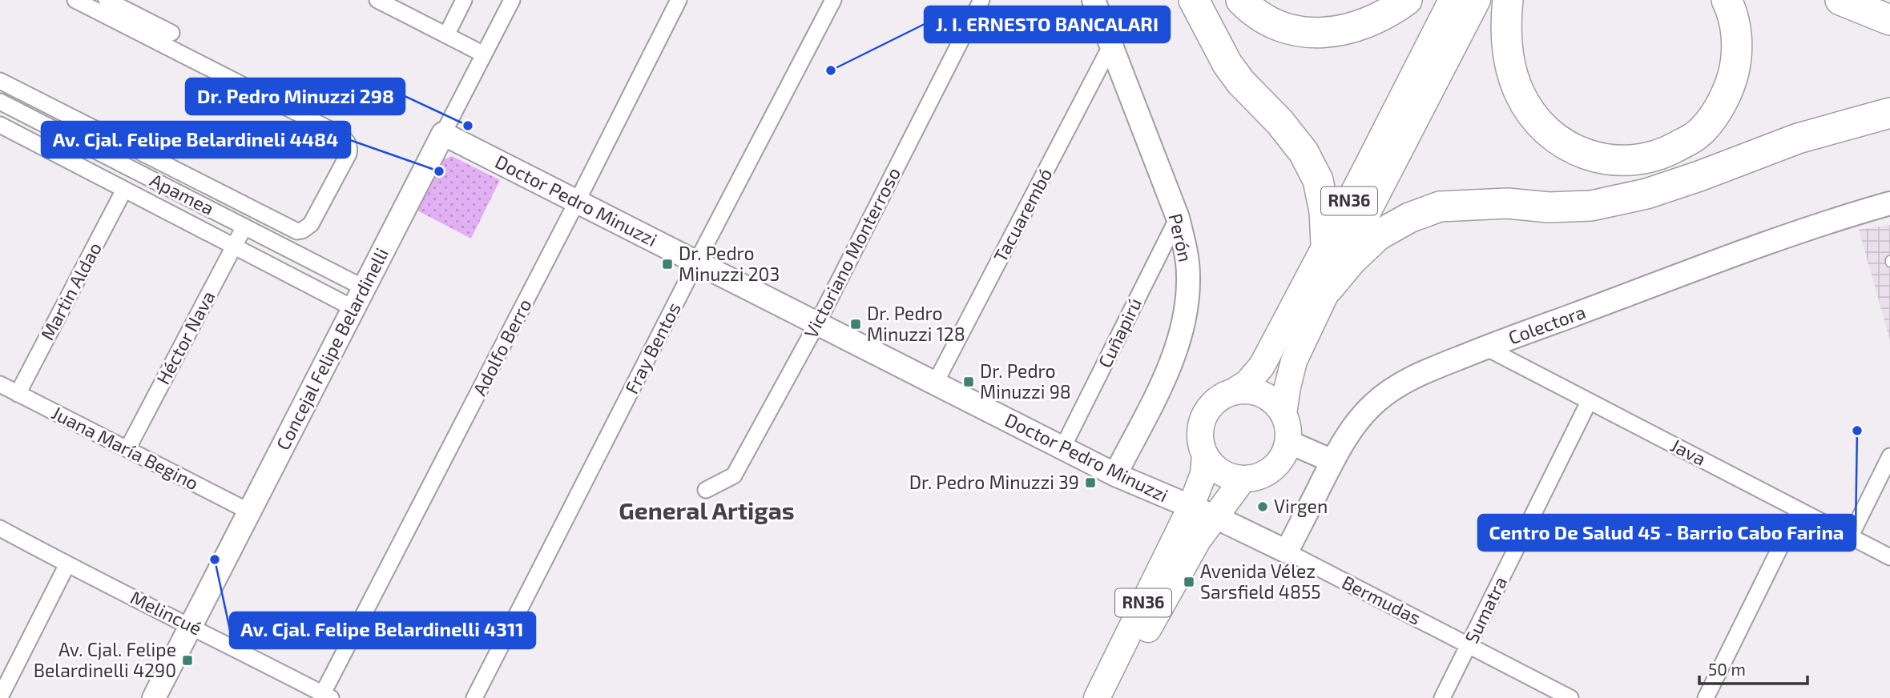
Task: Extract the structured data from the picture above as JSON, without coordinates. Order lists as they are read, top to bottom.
{
  "streets": {
    "main road": [
      "Doctor Pedro Minuzzi",
      "RN36",
      "Perón",
      "Colectora",
      "Concejal Felipe Belardinelli",
      "Bermudas"
    ],
    "street": [
      "Apamea",
      "Tacuarembó",
      "Victoriano Monterroso",
      "Martin Aldao",
      "Cuñapirú",
      "Héctor Nava",
      "Adolfo Berro",
      "Fray Bentos",
      "Juana María Begino",
      "Java",
      "Sumatra",
      "Melincué"
    ]
  },
  "crossings": [
    ["Apamea", "Martin Aldao"],
    ["Apamea", "Héctor Nava"],
    ["Apamea", "Concejal Felipe Belardinelli"],
    ["Doctor Pedro Minuzzi", "RN36"],
    ["Doctor Pedro Minuzzi", "Tacuarembó"],
    ["Doctor Pedro Minuzzi", "Perón"],
    ["Doctor Pedro Minuzzi", "Victoriano Monterroso"],
    ["Doctor Pedro Minuzzi", "Cuñapirú"],
    ["Doctor Pedro Minuzzi", "Adolfo Berro"],
    ["Doctor Pedro Minuzzi", "Fray Bentos"],
    ["Doctor Pedro Minuzzi", "Concejal Felipe Belardinelli"],
    ["Doctor Pedro Minuzzi", "Bermudas"],
    ["RN36", "Bermudas"],
    ["Tacuarembó", "Perón"],
    ["Perón", "Cuñapirú"],
    ["Martin Aldao", "Juana María Begino"],
    ["Colectora", "Java"],
    ["Colectora", "Bermudas"],
    ["Héctor Nava", "Juana María Begino"],
    ["Adolfo Berro", "Melincué"],
    ["Concejal Felipe Belardinelli", "Juana María Begino"],
    ["Concejal Felipe Belardinelli", "Melincué"],
    ["Java", "Sumatra"],
    ["Bermudas", "Sumatra"]
  ],
  "districts": ["General Artigas"],
  "places": {
    "other": [
      "J. I. ERNESTO BANCALARI",
      "Dr. Pedro Minuzzi 298",
      "Av. Cjal. Felipe Belardineli 4484",
      "Centro De Salud 45 - Barrio Cabo Farina",
      "Virgen",
      "Av. Cjal. Felipe Belardinelli 4311"
    ],
    "transit": [
      "Dr. Pedro Minuzzi 203",
      "Dr. Pedro Minuzzi 128",
      "Dr. Pedro Minuzzi 98",
      "Dr. Pedro Minuzzi 39",
      "Avenida Vélez Sarsfield 4855",
      "Av. Cjal. Felipe Belardinelli 4290"
    ]
  },
  "scale_bar": "50 m"
}
